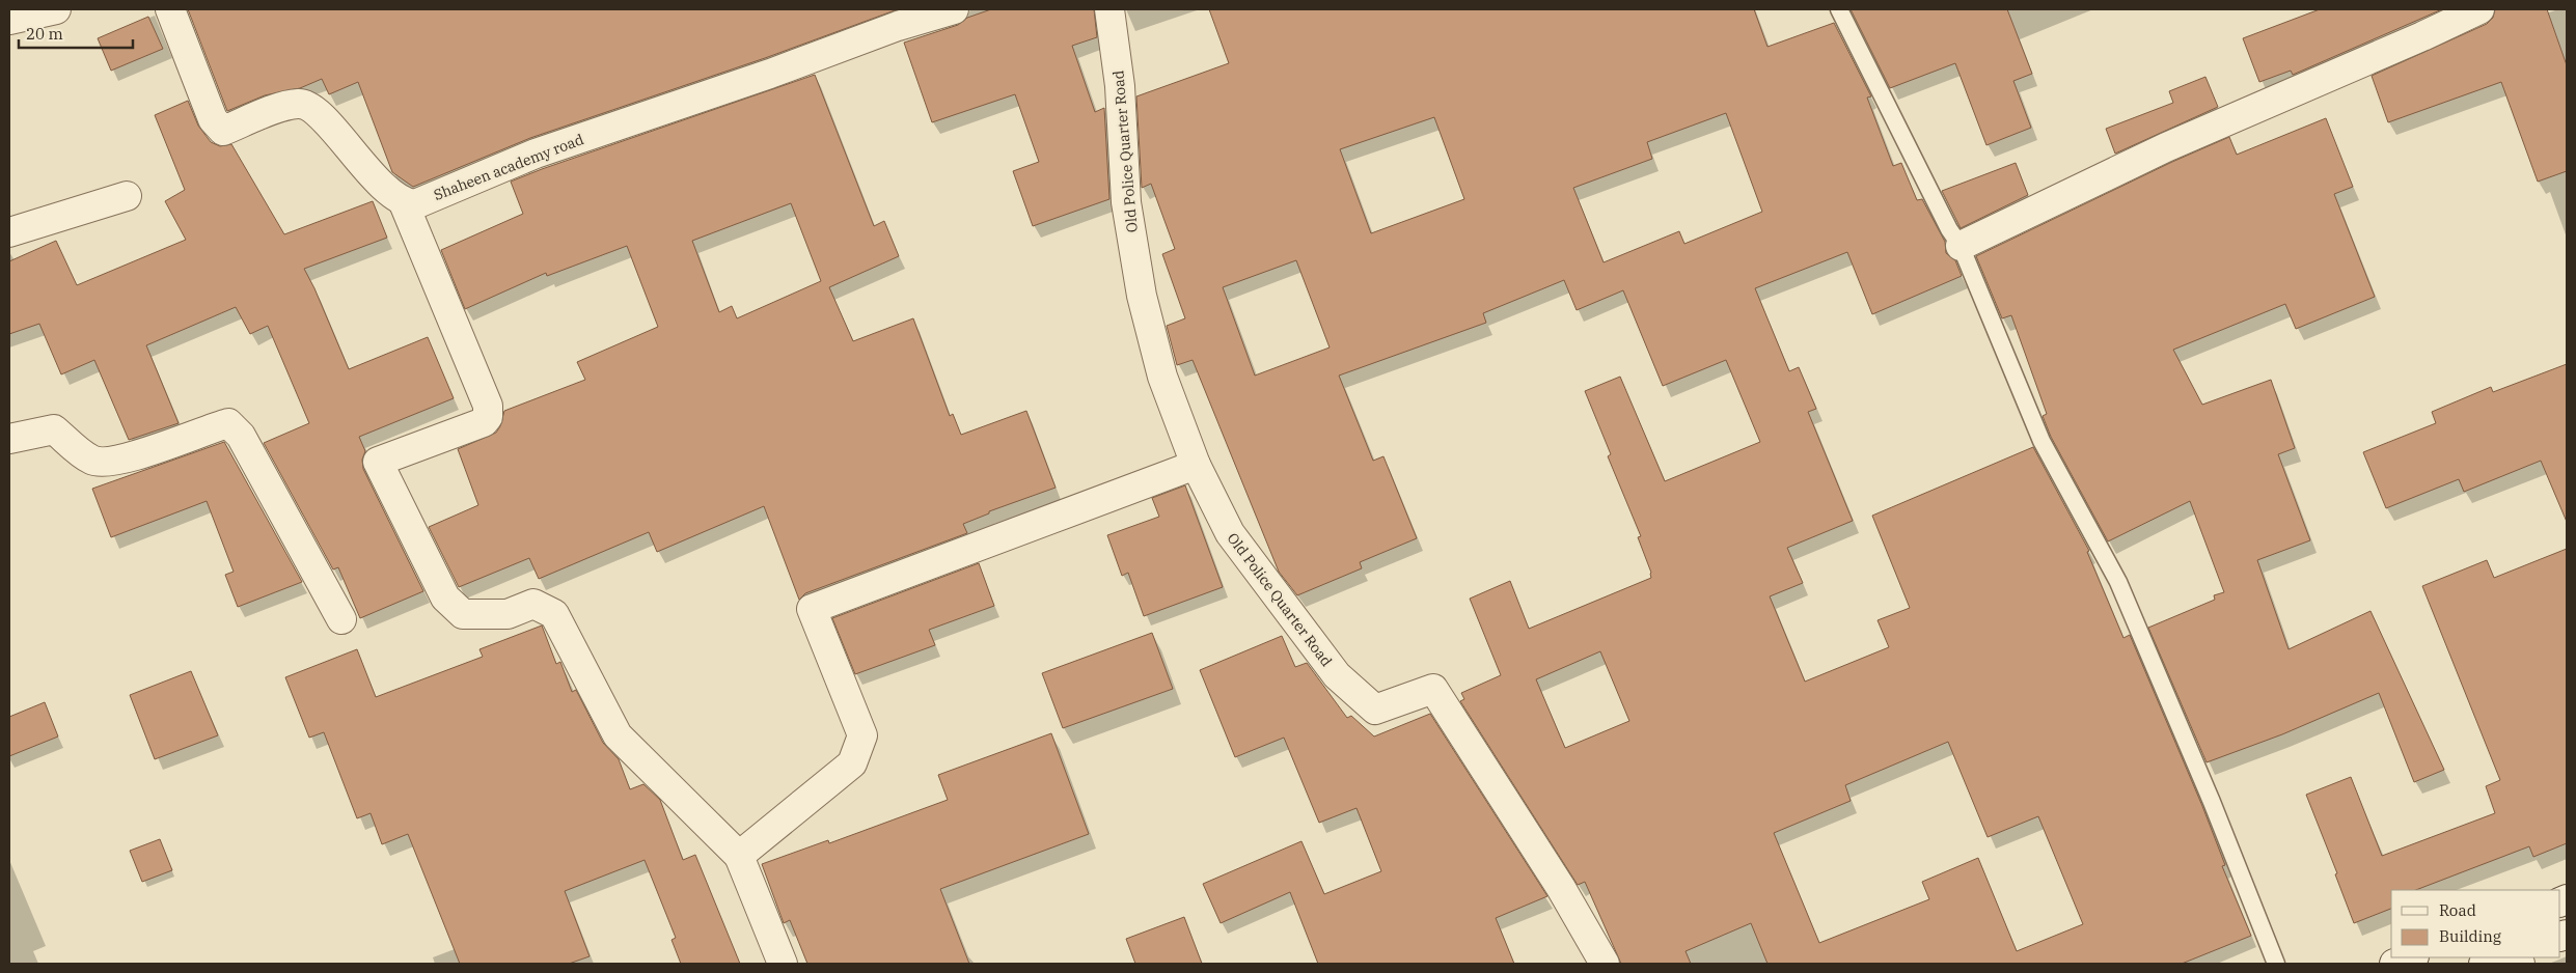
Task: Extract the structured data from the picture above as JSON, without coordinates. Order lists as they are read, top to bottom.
{
  "streets": {
    "street": ["Old Police Quarter Road", "Shaheen academy road"]
  },
  "legend": ["Road", "Building"],
  "scale_bar": "20 m"
}
